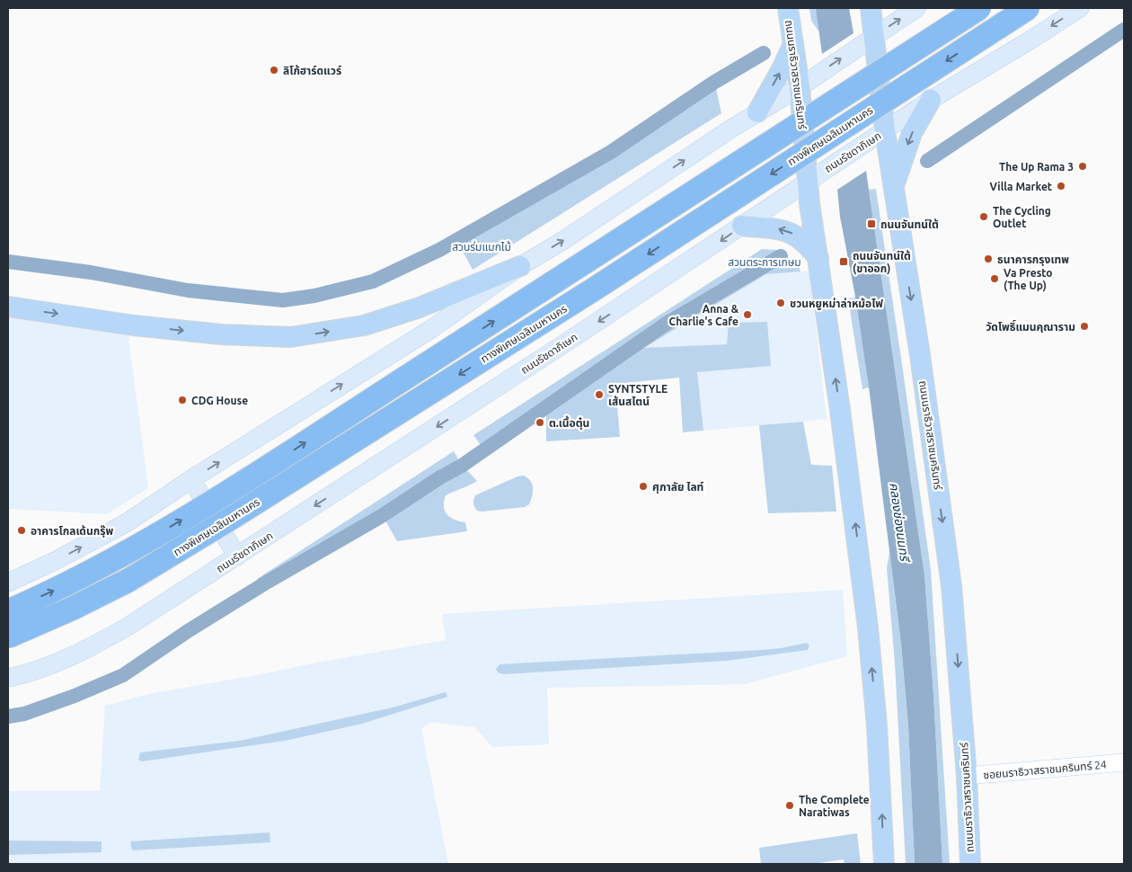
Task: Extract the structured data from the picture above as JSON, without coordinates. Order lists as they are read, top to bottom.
{
  "streets": {
    "highway": ["ทางพิเศษเฉลิมมหานคร"],
    "main road": ["ถนนนราธิวาสราชนครินทร์", "ถนนรัชดาภิเษก"],
    "street": ["ซอยนราธิวาสราชนครินทร์ 24"]
  },
  "crossings": [
    ["ถนนนราธิวาสราชนครินทร์", "ถนนรัชดาภิเษก"],
    ["ถนนนราธิวาสราชนครินทร์", "ซอยนราธิวาสราชนครินทร์ 24"]
  ],
  "water": ["คลองช่องนนทรี"],
  "parks": ["สวนร่มแมกไม้", "สวนตระการเกษม"],
  "places": {
    "other": [
      "ลิโก้ฮาร์ดแวร์",
      "The Up Rama 3",
      "Villa Market",
      "The Cycling Outlet",
      "ธนาคารกรุงเทพ",
      "Va Presto (The Up)",
      "ชวนหยูหม่าล่าหม้อไฟ",
      "Anna & Charlie's Cafe",
      "วัดโพธิ์แมนคุณาราม",
      "SYNTSTYLE เส้นสไตน์",
      "CDG House",
      "ต.เนื้อตุ๋น",
      "ศุภาลัย ไลท์",
      "อาคารโกลเด้นกรุ๊พ",
      "The Complete Naratiwas"
    ],
    "transit": ["ถนนจันทน์ใต้", "ถนนจันทน์ใต้ (ขาออก)"]
  }
}
